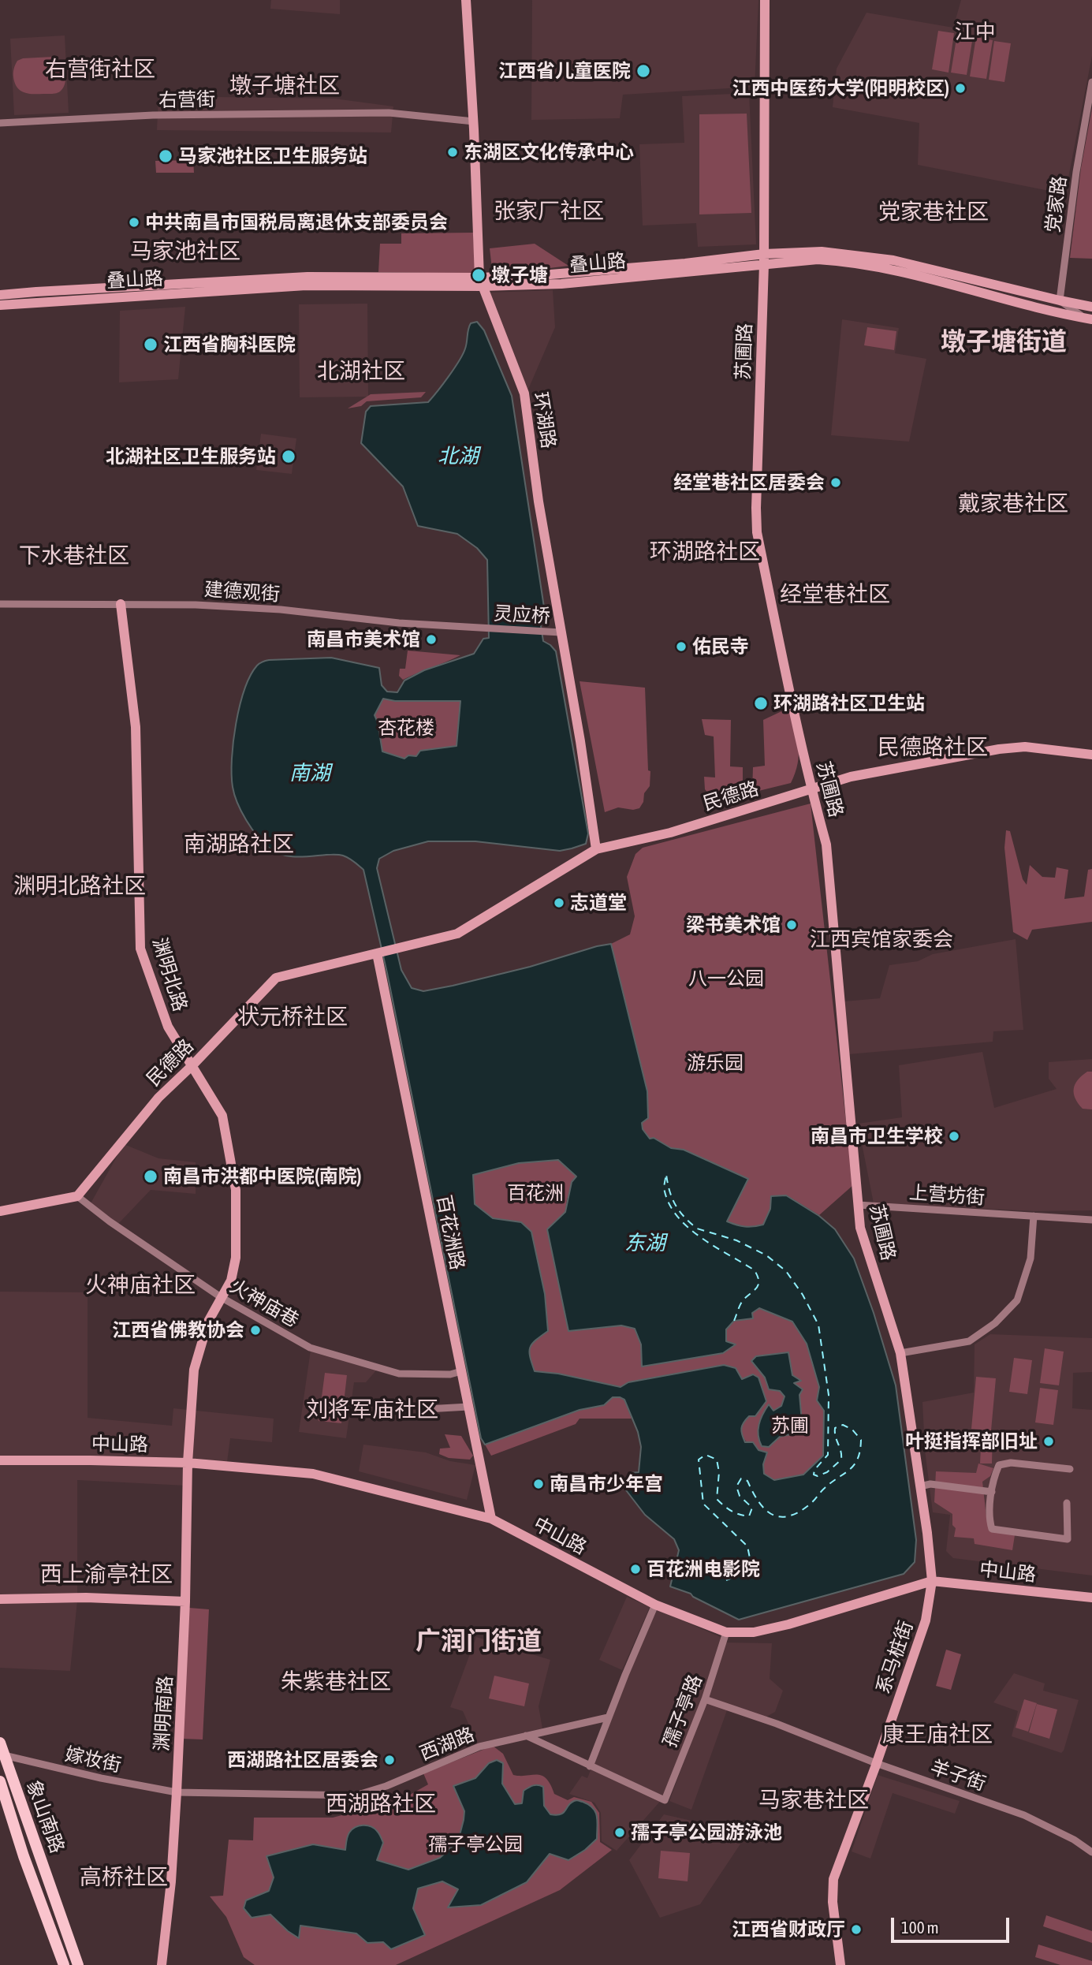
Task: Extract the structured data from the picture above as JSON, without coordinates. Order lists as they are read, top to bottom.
{
  "streets": {
    "main road": [
      "叠山路",
      "苏圃路",
      "环湖路",
      "民德路",
      "渊明北路",
      "百花洲路",
      "中山路",
      "系马桩街",
      "渊明南路",
      "象山南路"
    ],
    "street": [
      "右营街",
      "党家路",
      "建德观街",
      "灵应桥",
      "上营坊街",
      "火神庙巷",
      "孺子亭路",
      "西湖路",
      "嫁妆街",
      "羊子街"
    ]
  },
  "crossings": [
    ["右营街", "环湖路"],
    ["党家路", "叠山路"],
    ["叠山路", "苏圃路"],
    ["叠山路", "环湖路"],
    ["苏圃路", "民德路"],
    ["苏圃路", "上营坊街"],
    ["苏圃路", "中山路"],
    ["苏圃路", "系马桩街"],
    ["环湖路", "灵应桥"],
    ["环湖路", "民德路"],
    ["建德观街", "灵应桥"],
    ["建德观街", "渊明北路"],
    ["民德路", "渊明北路"],
    ["民德路", "百花洲路"],
    ["民德路", "火神庙巷"],
    ["渊明北路", "火神庙巷"],
    ["渊明北路", "中山路"],
    ["渊明北路", "渊明南路"],
    ["百花洲路", "火神庙巷"],
    ["百花洲路", "中山路"],
    ["中山路", "系马桩街"],
    ["中山路", "孺子亭路"],
    ["中山路", "渊明南路"],
    ["系马桩街", "羊子街"],
    ["孺子亭路", "羊子街"],
    ["渊明南路", "西湖路"],
    ["渊明南路", "嫁妆街"],
    ["西湖路", "嫁妆街"],
    ["嫁妆街", "象山南路"]
  ],
  "districts": [
    "江中",
    "右营街社区",
    "墩子塘社区",
    "张家厂社区",
    "党家巷社区",
    "马家池社区",
    "墩子塘街道",
    "北湖社区",
    "戴家巷社区",
    "环湖路社区",
    "下水巷社区",
    "经堂巷社区",
    "民德路社区",
    "南湖路社区",
    "渊明北路社区",
    "江西宾馆家委会",
    "状元桥社区",
    "火神庙社区",
    "刘将军庙社区",
    "西上渝亭社区",
    "广润门街道",
    "朱紫巷社区",
    "康王庙社区",
    "马家巷社区",
    "西湖路社区",
    "高桥社区"
  ],
  "water": ["北湖", "南湖", "东湖"],
  "parks": [
    "杏花楼",
    "八一公园",
    "游乐园",
    "百花洲",
    "苏圃",
    "孺子亭公园"
  ],
  "places": [
    "江西省儿童医院",
    "江西中医药大学(阳明校区)",
    "东湖区文化传承中心",
    "马家池社区卫生服务站",
    "中共南昌市国税局离退休支部委员会",
    "墩子塘",
    "江西省胸科医院",
    "北湖社区卫生服务站",
    "经堂巷社区居委会",
    "南昌市美术馆",
    "佑民寺",
    "环湖路社区卫生站",
    "志道堂",
    "梁书美术馆",
    "南昌市卫生学校",
    "南昌市洪都中医院(南院)",
    "江西省佛教协会",
    "叶挺指挥部旧址",
    "南昌市少年宫",
    "百花洲电影院",
    "西湖路社区居委会",
    "孺子亭公园游泳池",
    "江西省财政厅"
  ],
  "scale_bar": "100 m"
}
